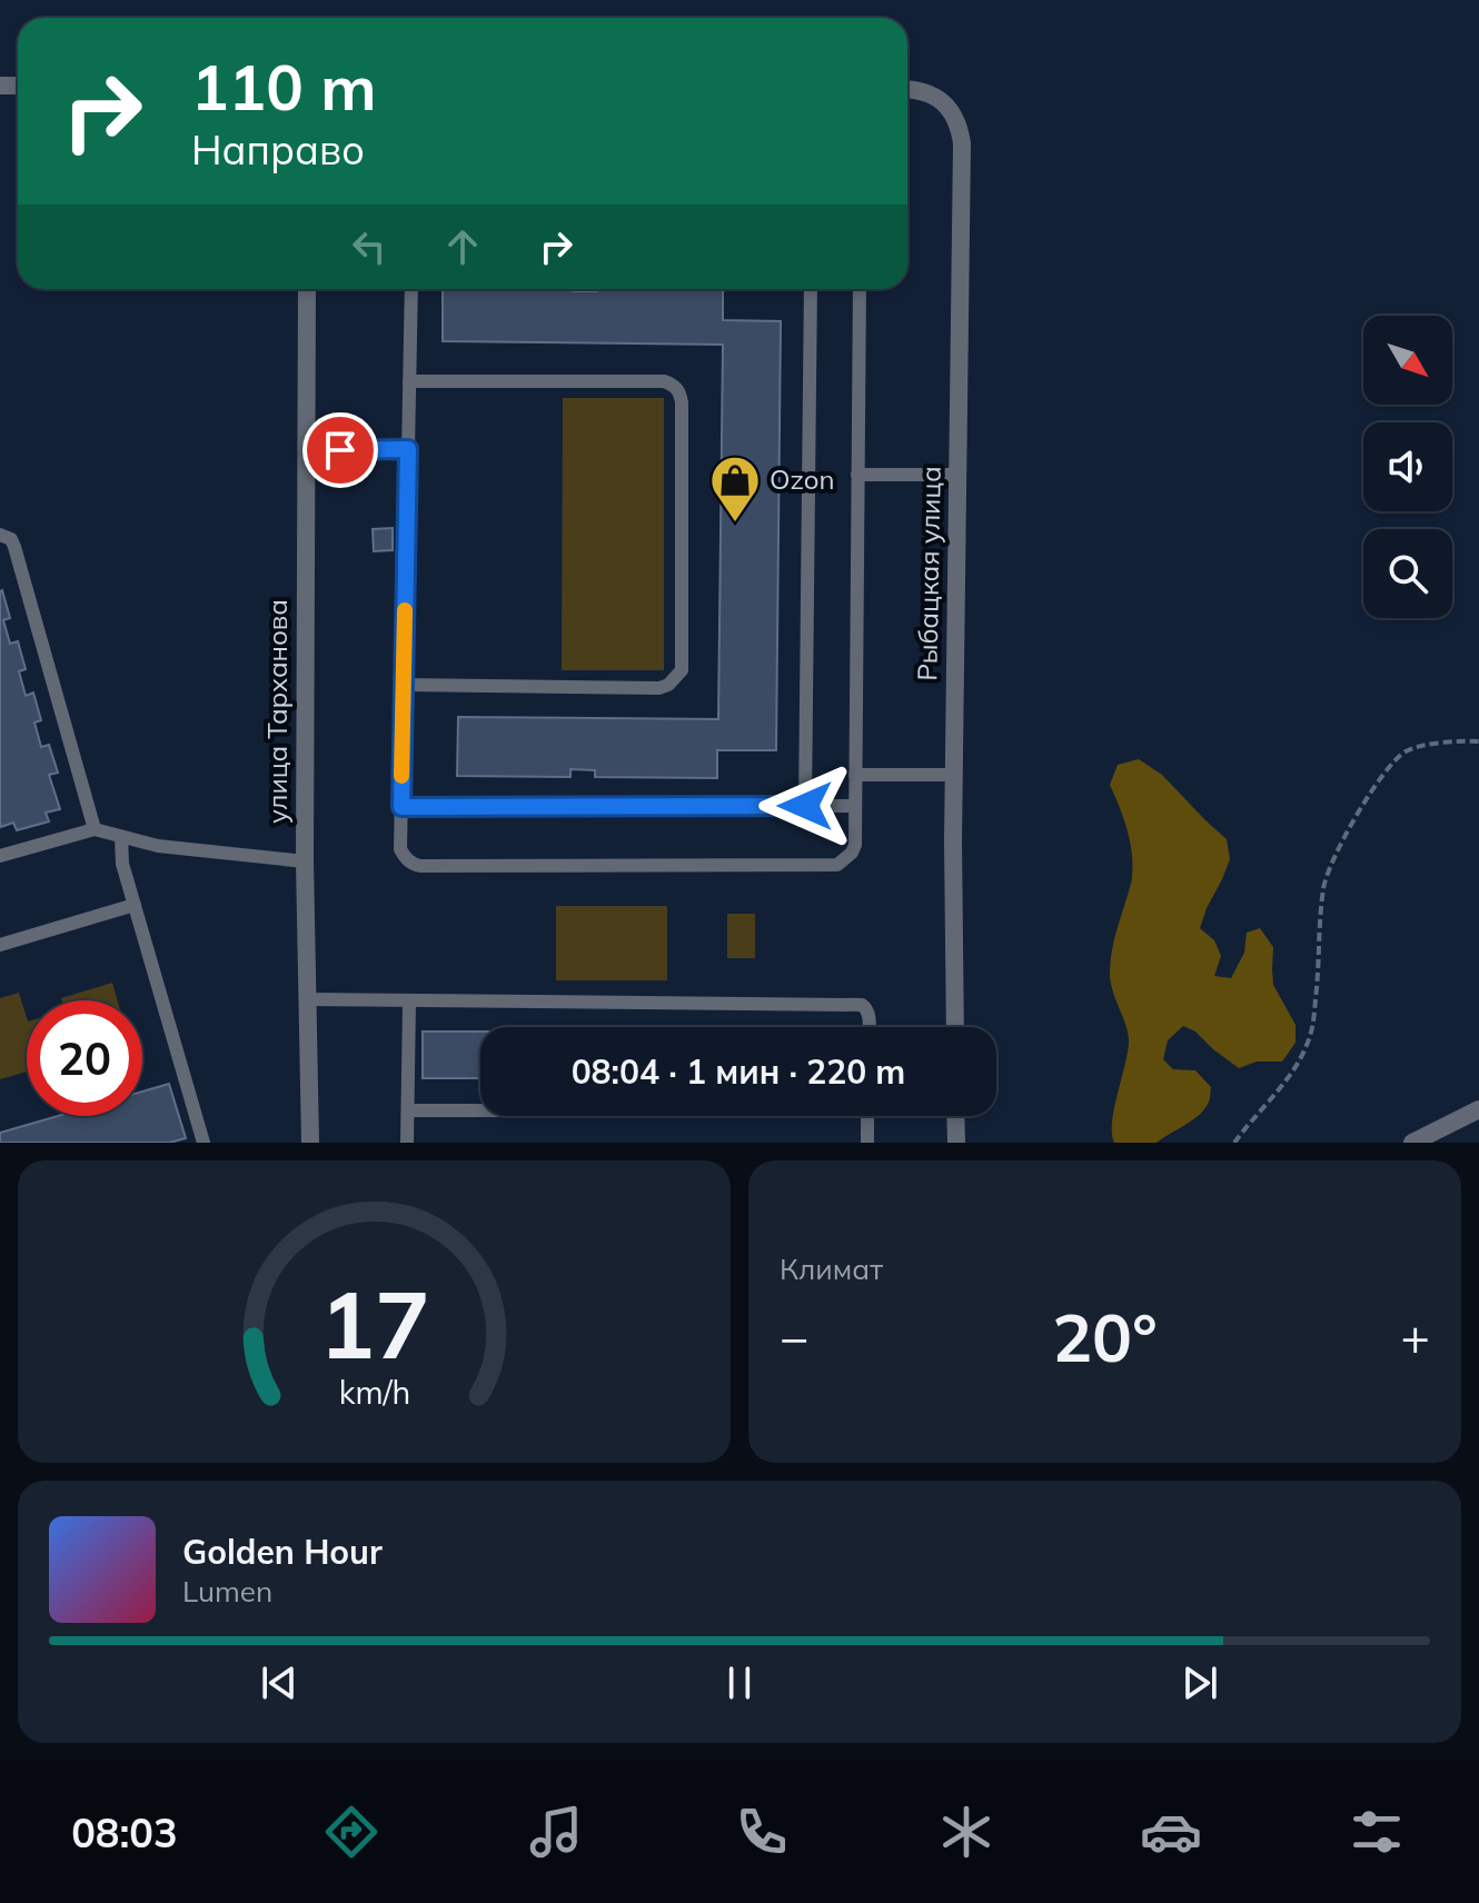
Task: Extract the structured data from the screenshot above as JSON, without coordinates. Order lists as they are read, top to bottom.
{
  "streets": {
    "street": ["Рыбацкая улица", "улица Тарханова"]
  },
  "places": {
    "shop": ["Ozon"]
  },
  "north": "bottom right",
  "page": {
    "turn": ["110 m", "Направо"],
    "limit": "20",
    "trip": "08:04 · 1 мин · 220 m",
    "tile": "Климат",
    "heat": ["−", "20°", "+"],
    "song": ["Golden Hour", "Lumen"],
    "tabs": "08:03",
    "gauge": ["17", "km/h"]
  }
}
